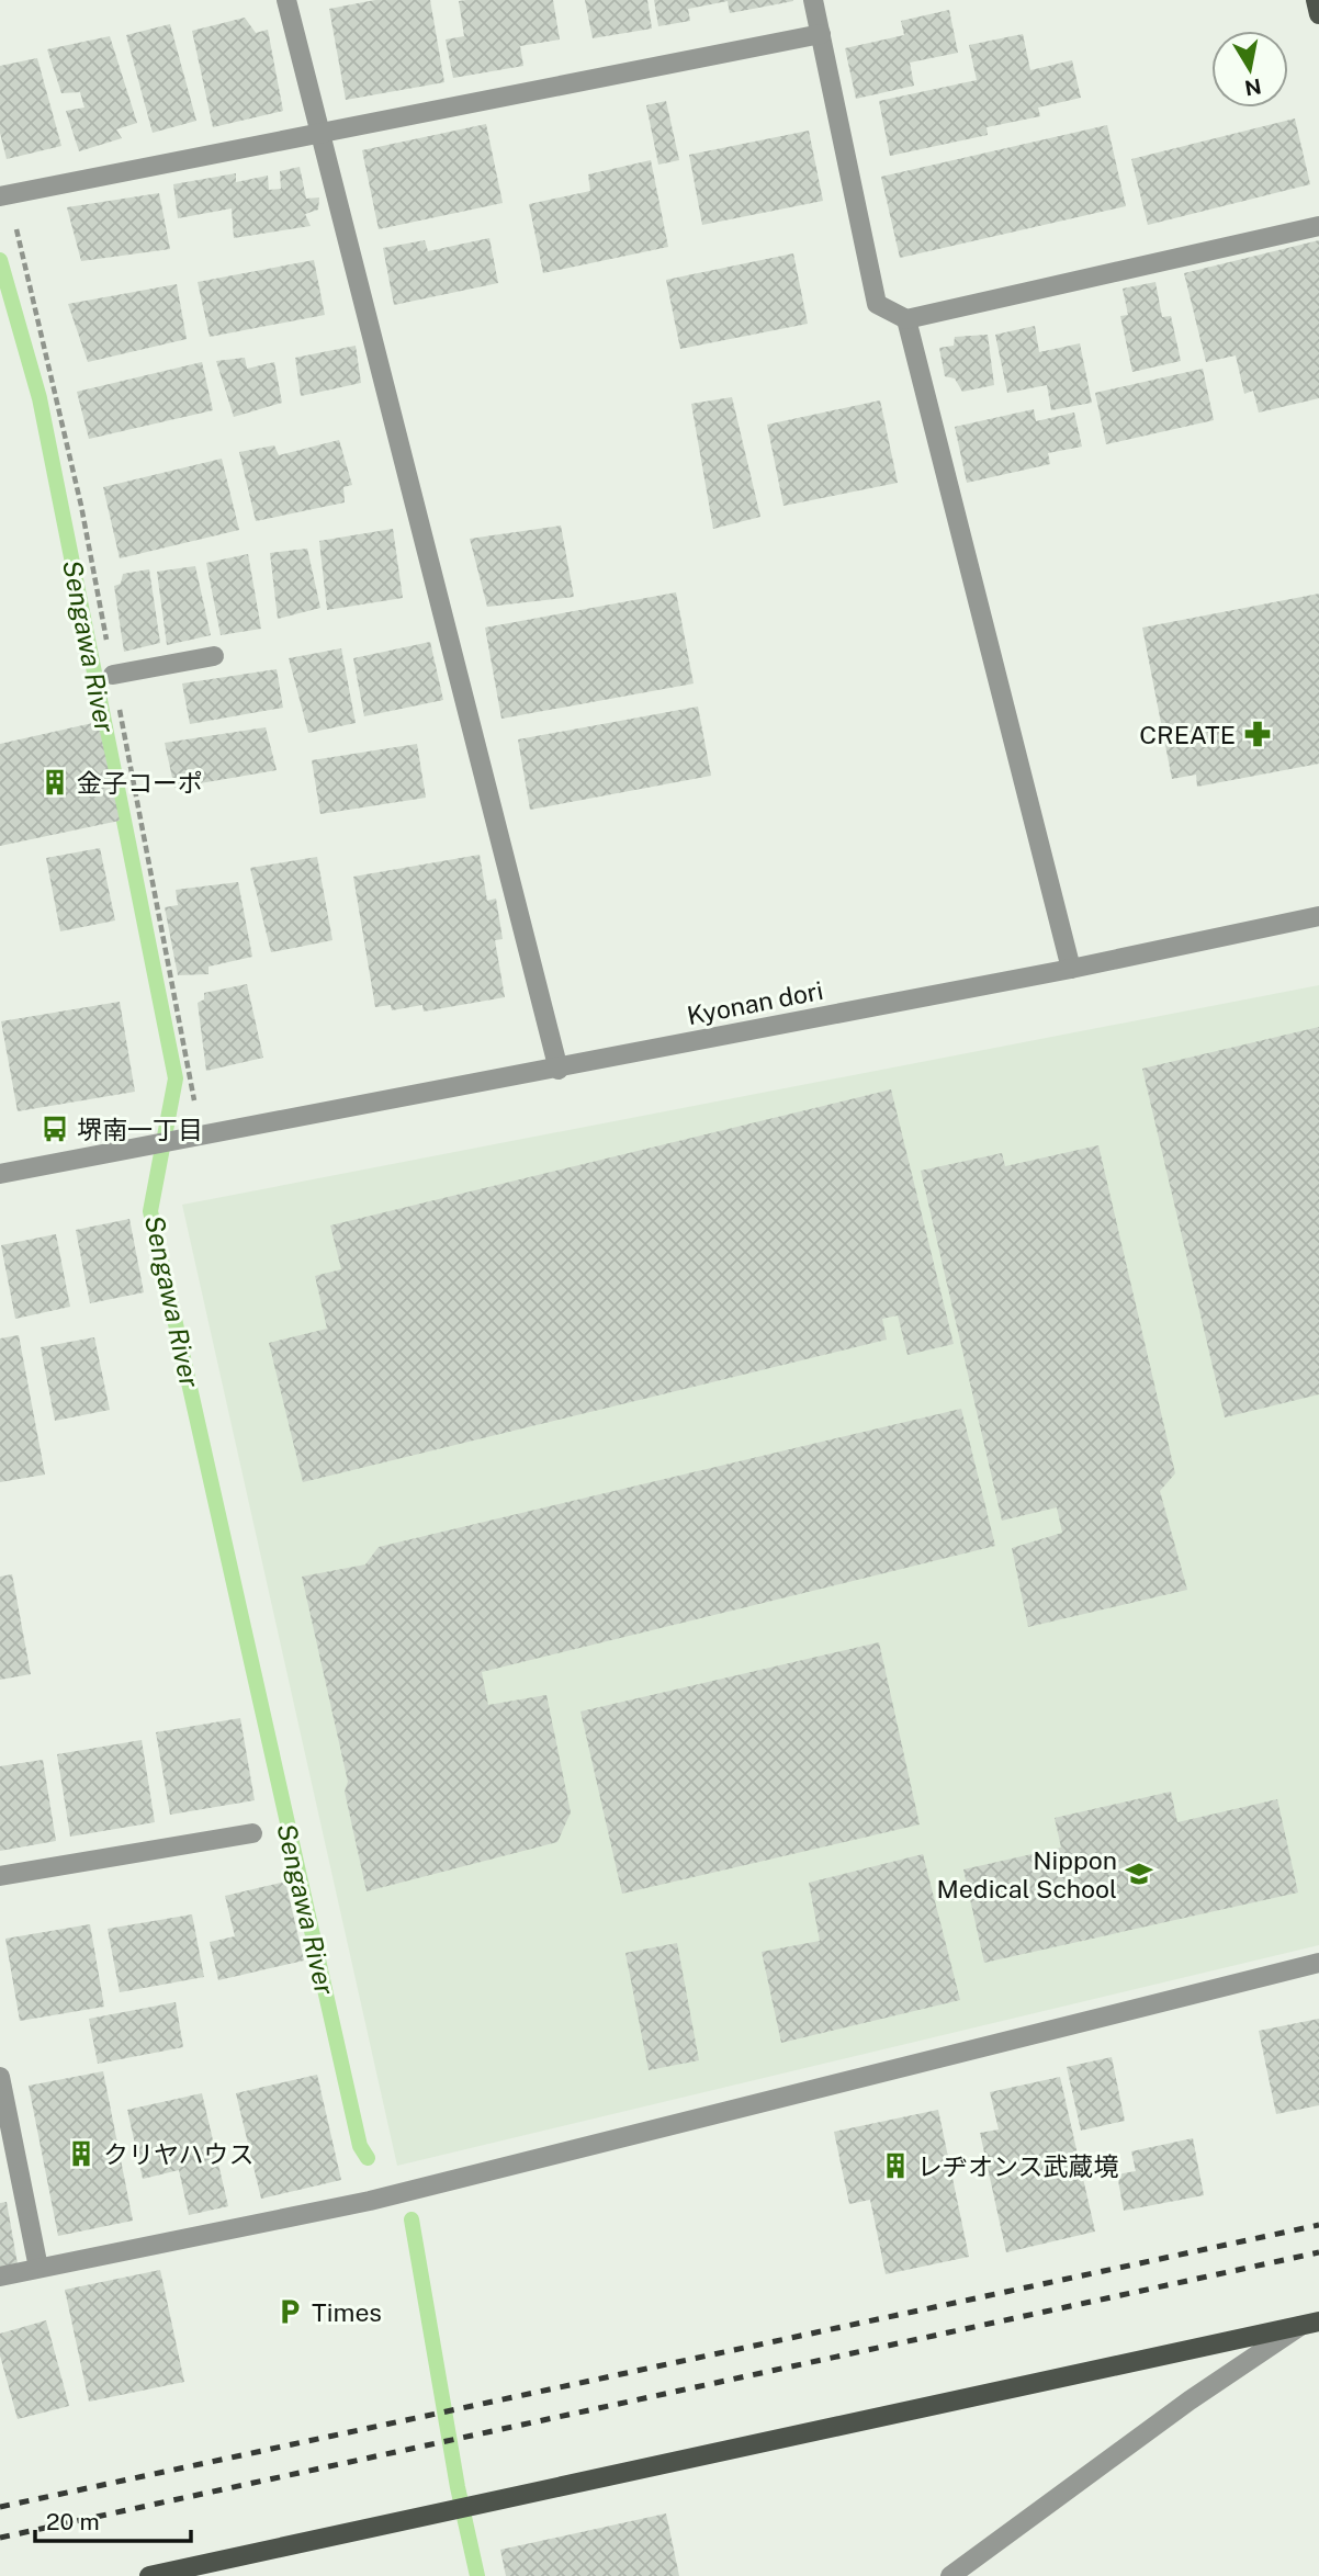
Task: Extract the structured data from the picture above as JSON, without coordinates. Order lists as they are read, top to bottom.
{
  "streets": {
    "street": ["Kyonan dori"]
  },
  "water": ["Sengawa River"],
  "places": {
    "pharmacy": ["CREATE"],
    "building": ["金子コーポ", "クリヤハウス", "レヂオンス武蔵境"],
    "bus stop": ["堺南一丁目"],
    "school or university": ["Nippon Medical School"],
    "parking": ["Times"]
  },
  "scale_bar": "20 m",
  "north": "bottom"
}
